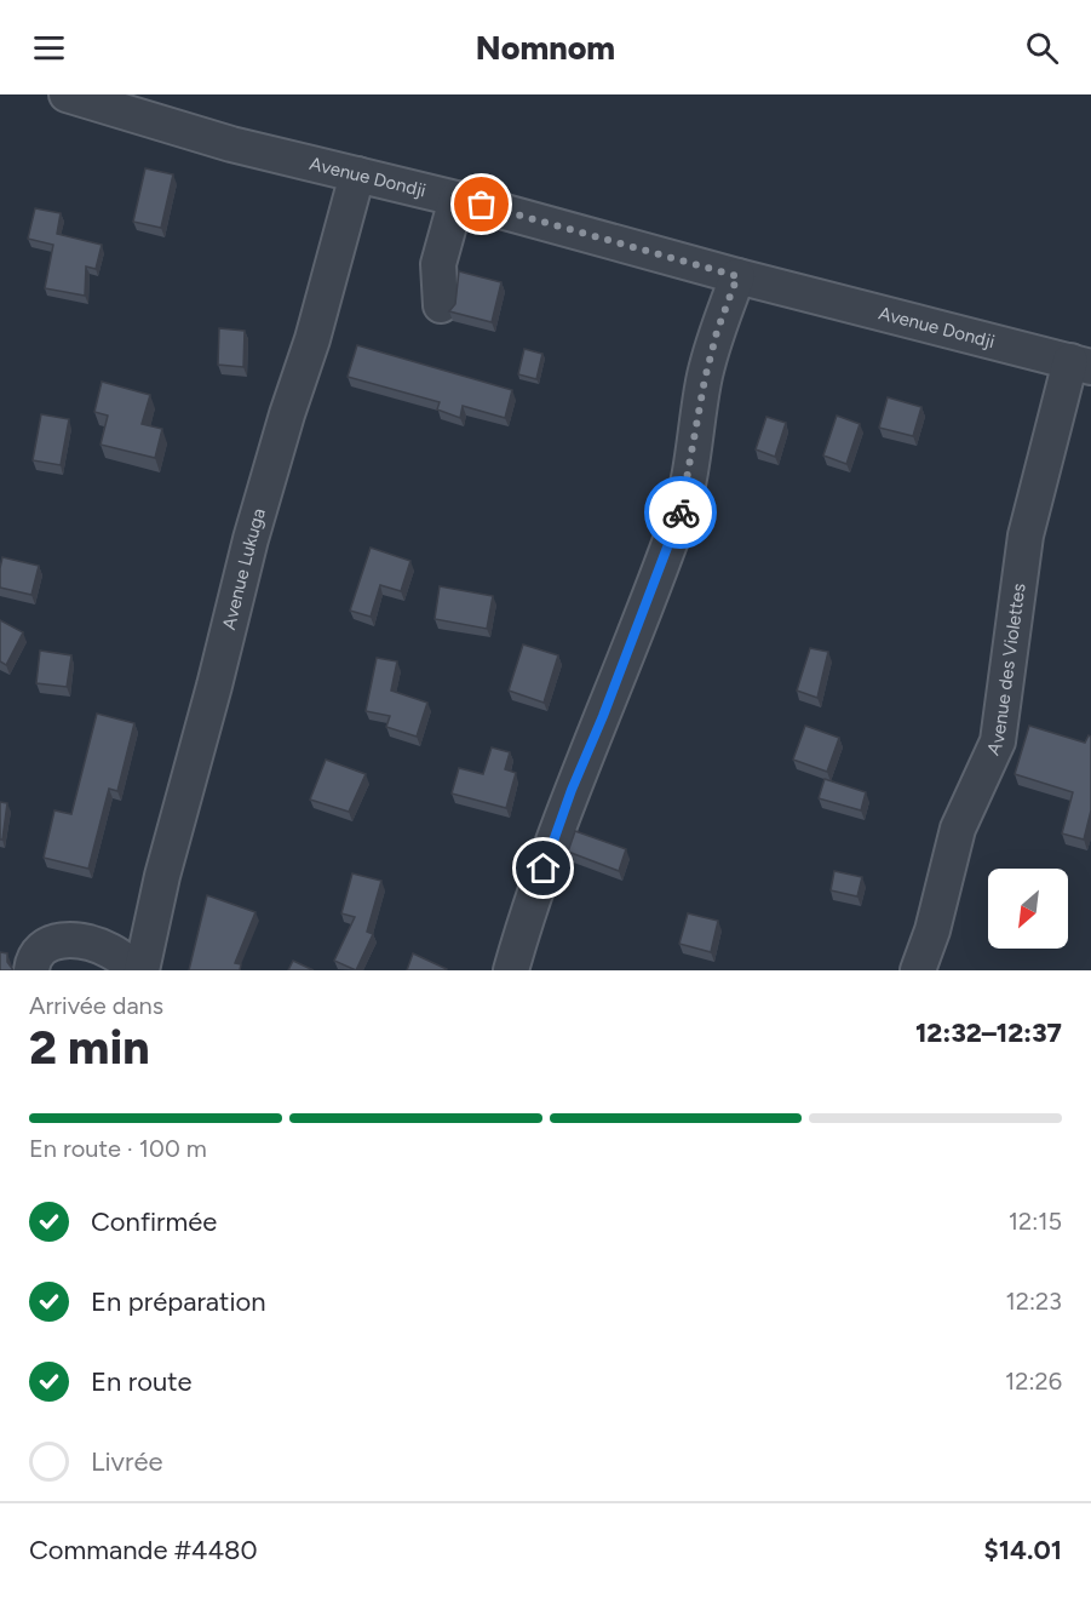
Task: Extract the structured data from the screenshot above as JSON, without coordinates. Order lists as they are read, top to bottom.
{
  "streets": {
    "street": ["Avenue Dondji", "Avenue Lukuga", "Avenue des Violettes"]
  },
  "crossings": [
    ["Avenue Dondji", "Avenue Lukuga"],
    ["Avenue Dondji", "Avenue des Violettes"]
  ],
  "north": "bottom left",
  "page": {
    "header": "Nomnom",
    "heading": ["2 min", "Arrivée dans", "12:32–12:37"],
    "panel": ["Commande #4480", "$14.01"],
    "bar": "En route · 100 m",
    "list": [
      ["Confirmée", "12:15"],
      ["En préparation", "12:23"],
      ["En route", "12:26"],
      "Livrée"
    ]
  }
}
